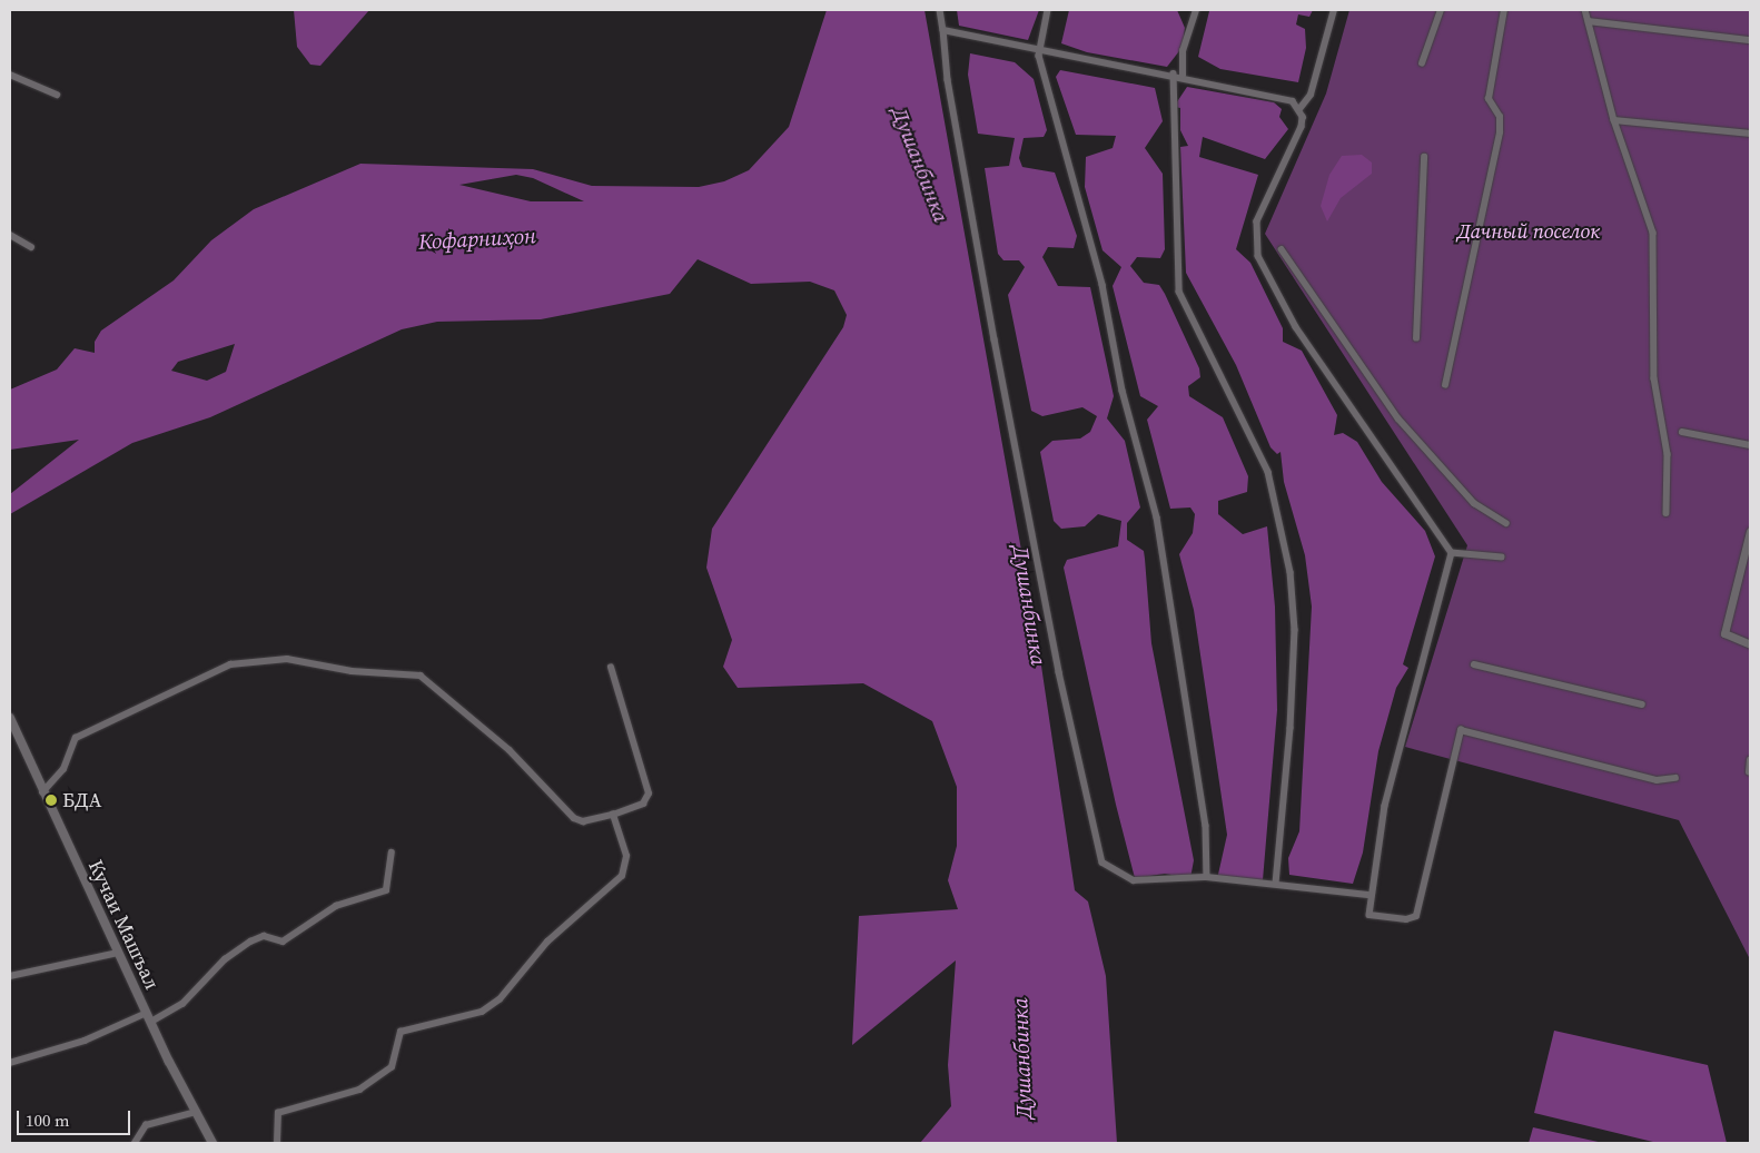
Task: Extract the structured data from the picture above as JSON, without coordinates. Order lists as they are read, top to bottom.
{
  "streets": {
    "main road": ["Кучаи Машъал"]
  },
  "water": ["Душанбинка", "Кофарниҳон"],
  "parks": ["Дачный поселок"],
  "places": ["БДА"],
  "scale_bar": "100 m"
}
